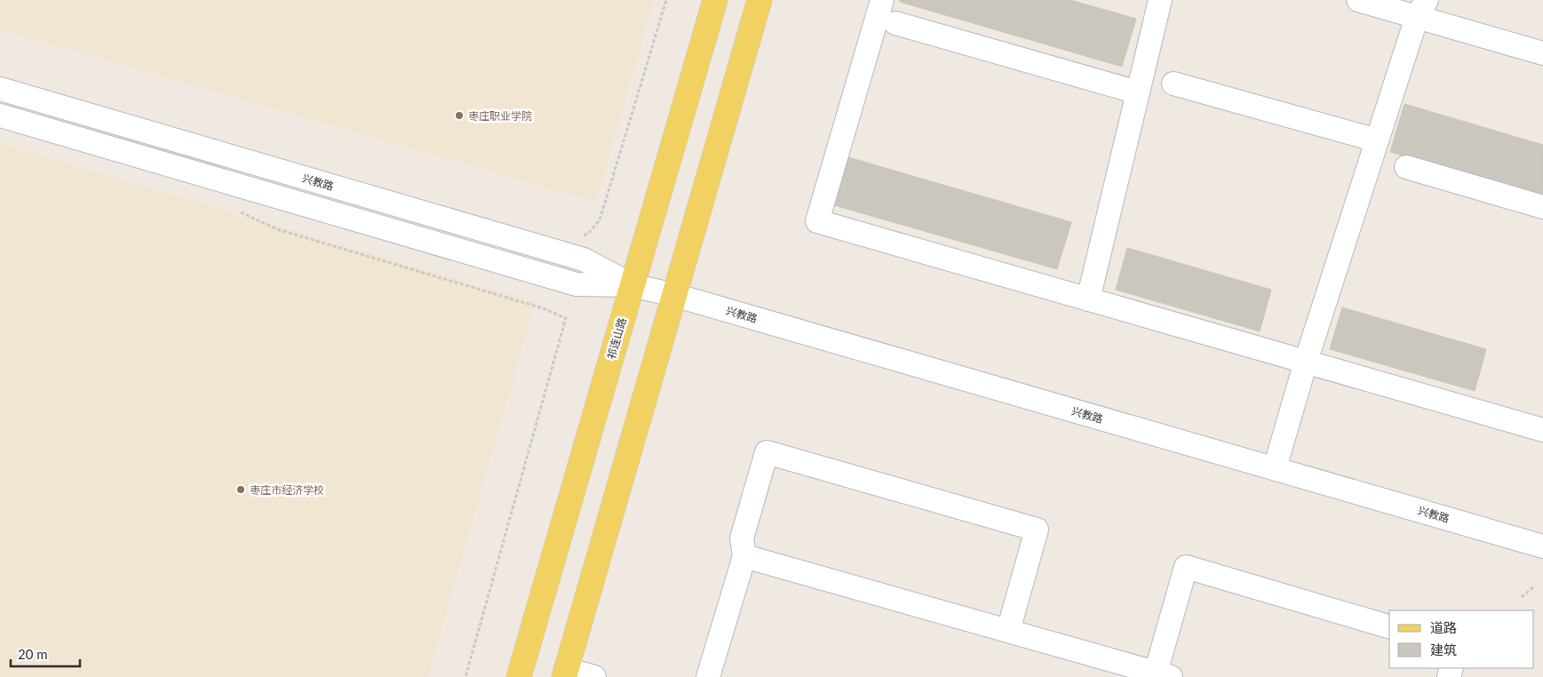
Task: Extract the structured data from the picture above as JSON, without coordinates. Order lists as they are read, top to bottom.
{
  "streets": {
    "main road": ["祁连山路"],
    "street": ["兴教路"]
  },
  "crossings": [
    ["兴教路", "祁连山路"]
  ],
  "places": ["枣庄职业学院", "枣庄市经济学校"],
  "legend": ["道路", "建筑"],
  "scale_bar": "20 m"
}
